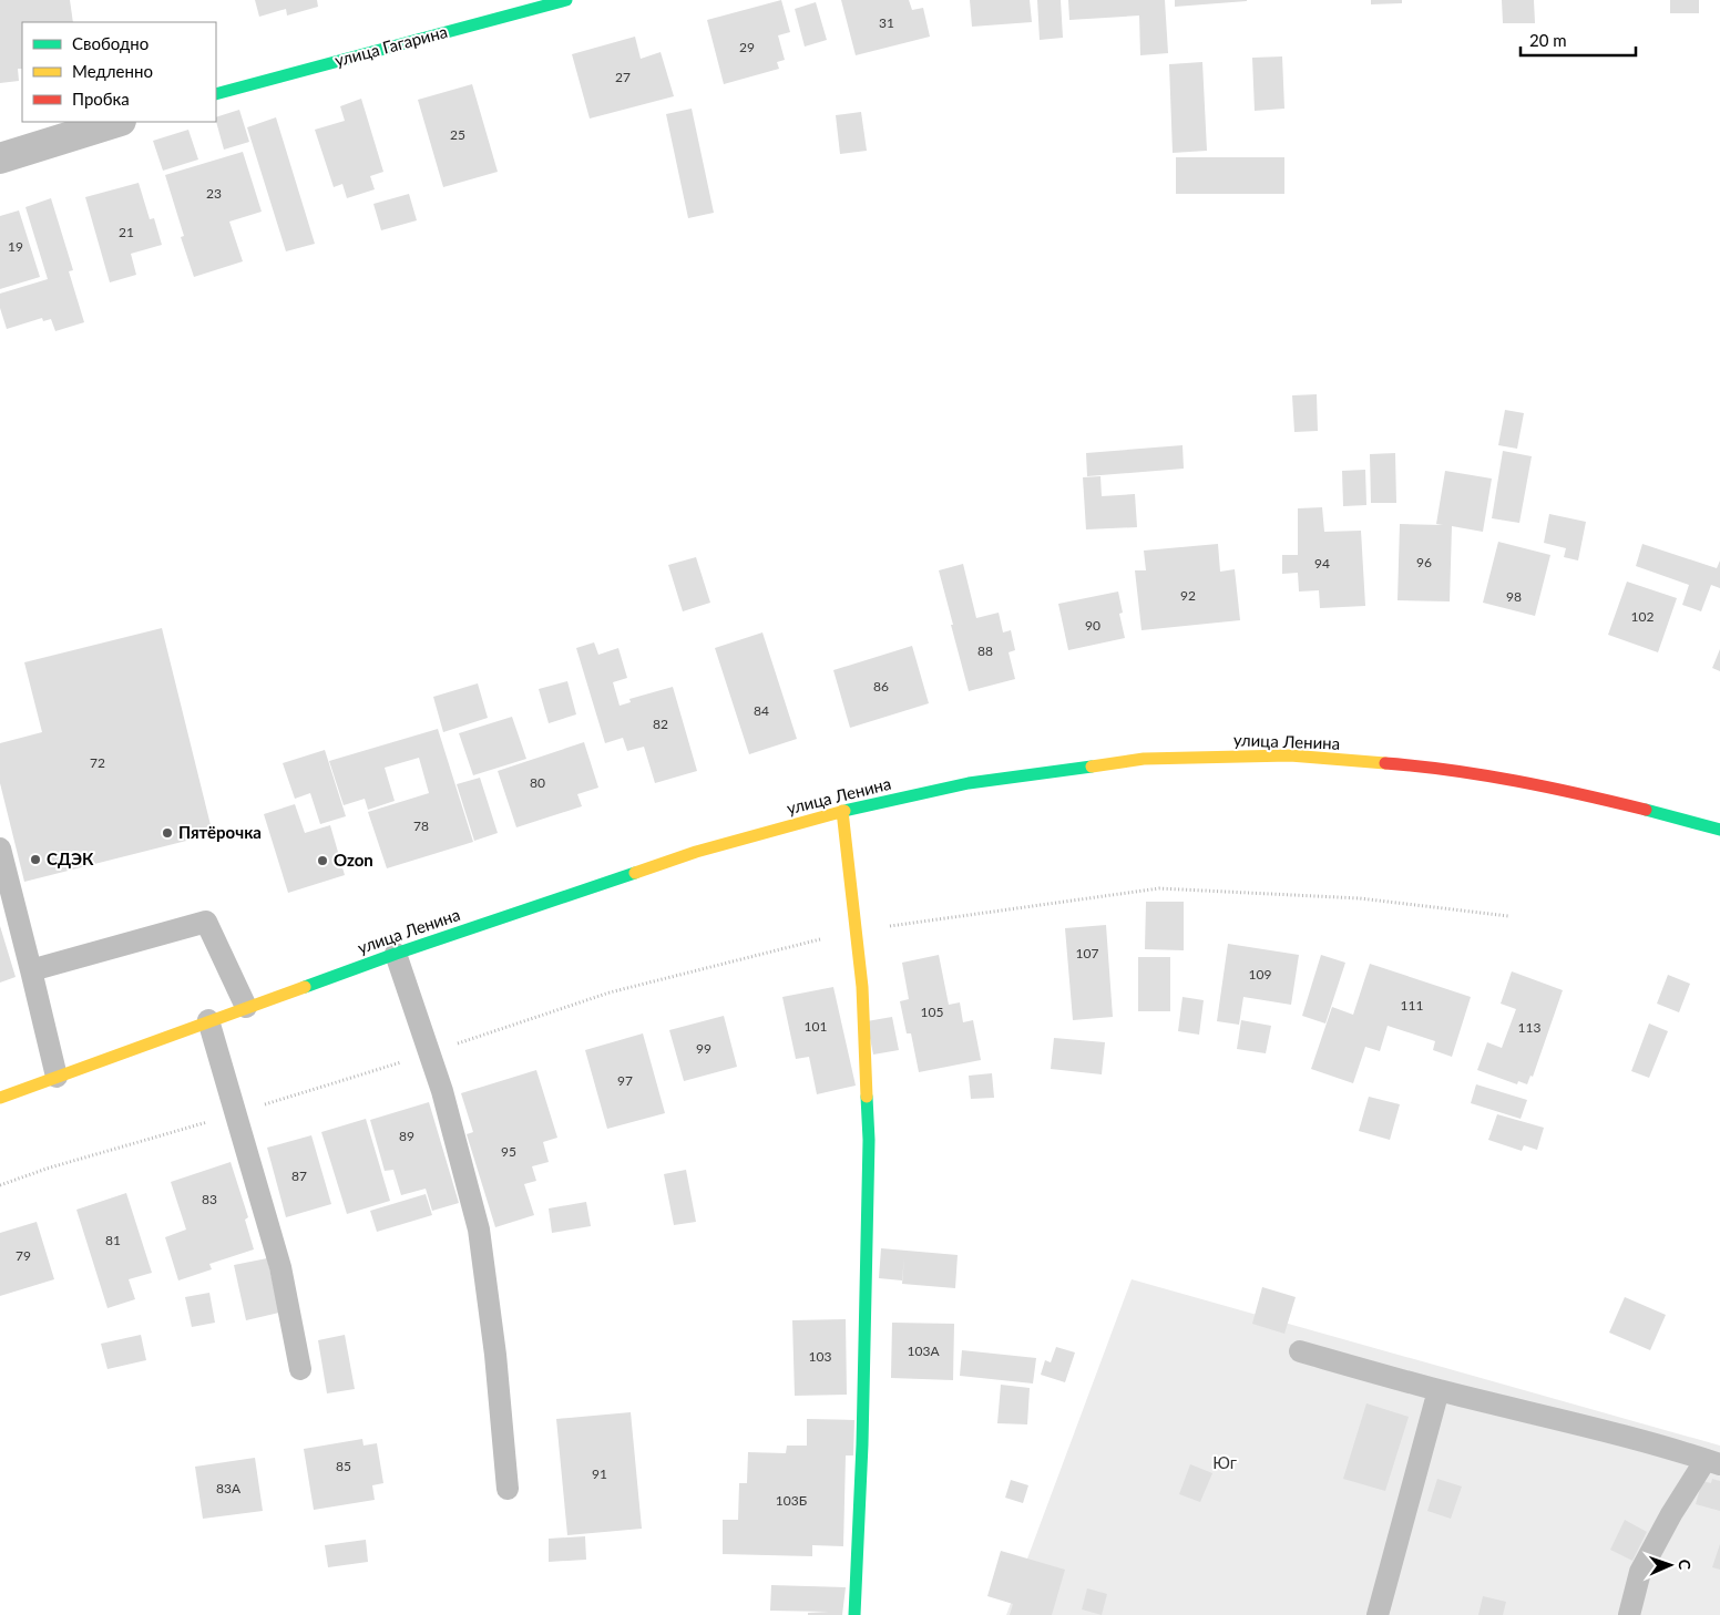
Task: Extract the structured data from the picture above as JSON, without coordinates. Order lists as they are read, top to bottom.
{
  "streets": {
    "main road": ["улица Гагарина", "улица Ленина"]
  },
  "parks": ["Юг"],
  "places": ["Пятёрочка", "СДЭК", "Ozon"],
  "house_numbers": [
    "31",
    "29",
    "27",
    "25",
    "23",
    "21",
    "19",
    "96",
    "94",
    "92",
    "98",
    "102",
    "90",
    "88",
    "86",
    "84",
    "82",
    "72",
    "80",
    "78",
    "107",
    "109",
    "111",
    "105",
    "101",
    "113",
    "99",
    "97",
    "89",
    "95",
    "87",
    "83",
    "81",
    "79",
    "103А",
    "103",
    "85",
    "91",
    "83А",
    "103Б"
  ],
  "legend": ["Свободно", "Медленно", "Пробка"],
  "scale_bar": "20 m",
  "north": "right"
}
